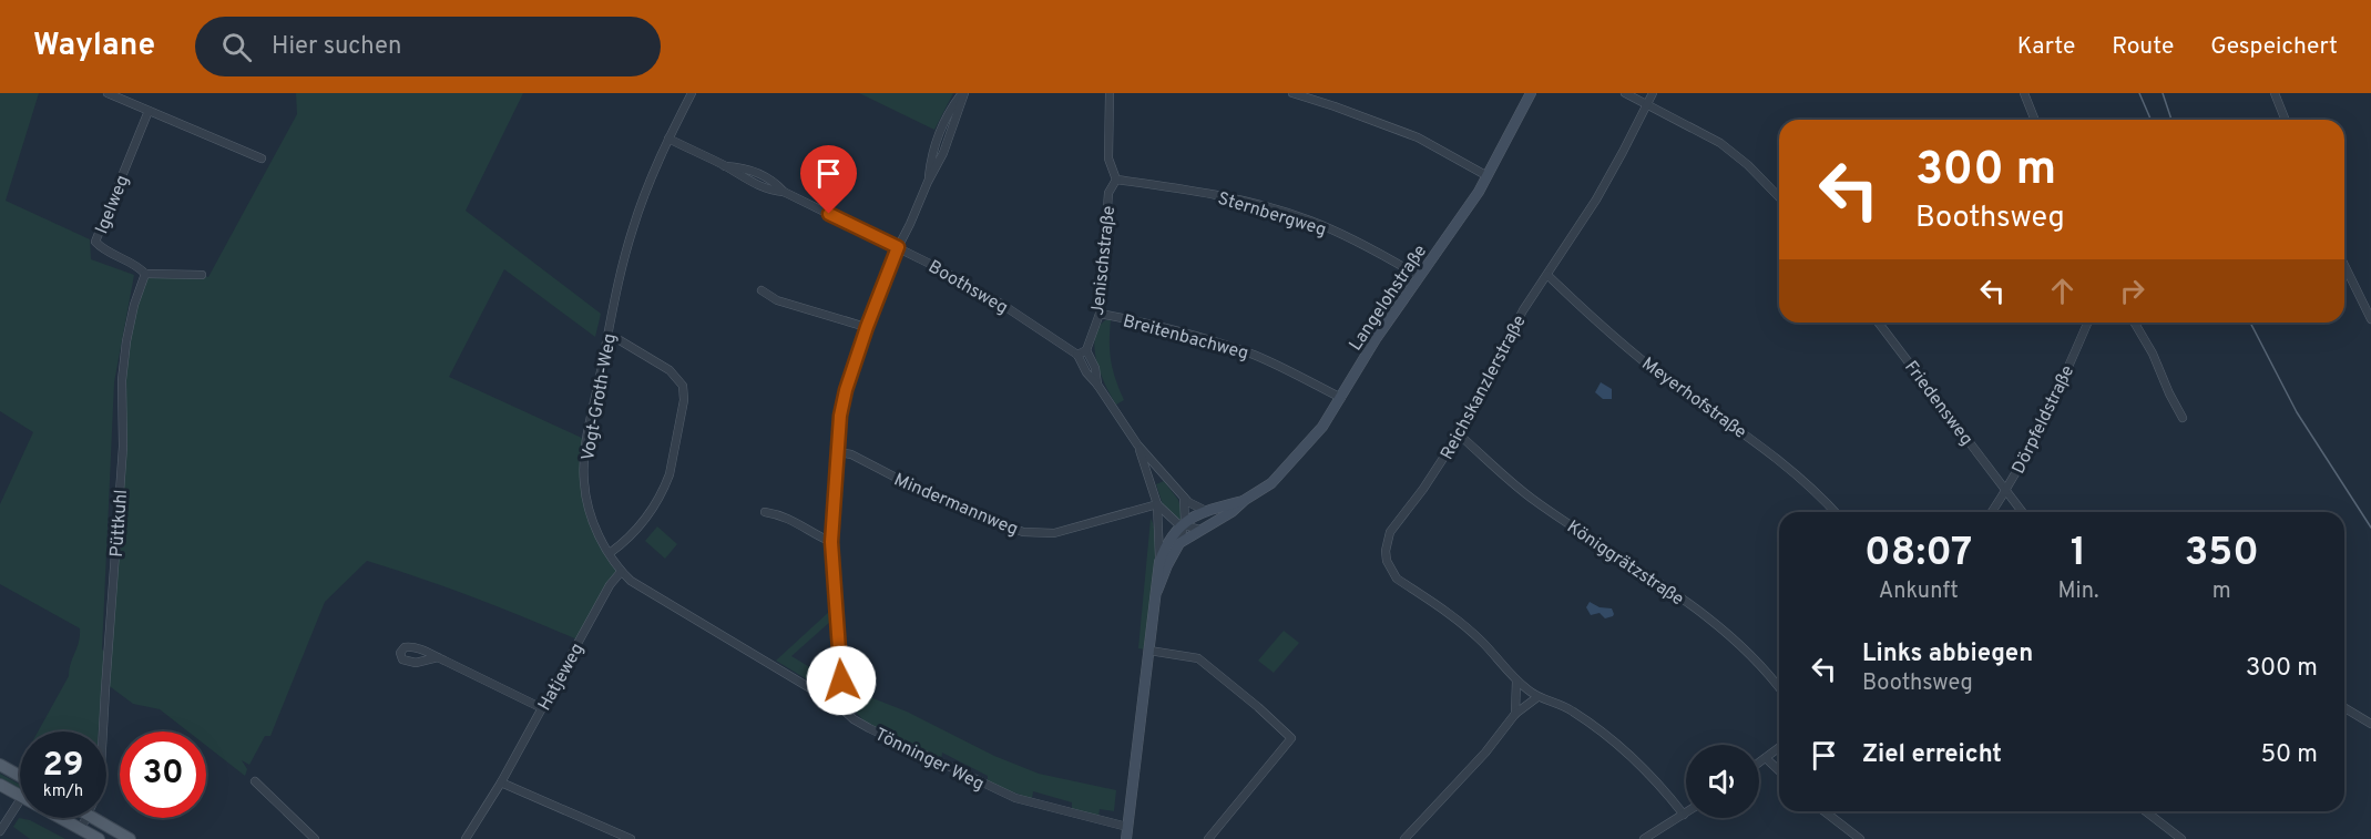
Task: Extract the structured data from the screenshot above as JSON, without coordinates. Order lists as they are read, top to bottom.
{
  "streets": {
    "street": [
      "Igelweg",
      "Sternbergweg",
      "Jenischstraße",
      "Boothsweg",
      "Langelohstraße",
      "Breitenbachweg",
      "Reichskanzlerstraße",
      "Vogt-Groth-Weg",
      "Meyerhofstraße",
      "Friedensweg",
      "Dörpfeldstraße",
      "Mindermannweg",
      "Püttkuhl",
      "Königgrätzstraße",
      "Hatjeweg",
      "Tönninger Weg"
    ]
  },
  "crossings": [
    ["Igelweg", "Püttkuhl"],
    ["Sternbergweg", "Jenischstraße"],
    ["Sternbergweg", "Langelohstraße"],
    ["Jenischstraße", "Breitenbachweg"],
    ["Boothsweg", "Vogt-Groth-Weg"],
    ["Langelohstraße", "Breitenbachweg"],
    ["Reichskanzlerstraße", "Meyerhofstraße"],
    ["Reichskanzlerstraße", "Königgrätzstraße"],
    ["Vogt-Groth-Weg", "Hatjeweg"],
    ["Vogt-Groth-Weg", "Tönninger Weg"],
    ["Friedensweg", "Dörpfeldstraße"]
  ],
  "page": {
    "header": "Waylane",
    "search": "Hier suchen",
    "nav": ["Karte", "Route", "Gespeichert"],
    "turn": ["300 m", "Boothsweg"],
    "eta": [
      "08:07",
      "Ankunft",
      "1",
      "Min.",
      "350",
      "m"
    ],
    "list": [
      {
        "name": "Links abbiegen",
        "note": "Boothsweg",
        "value": "300 m"
      },
      {
        "name": "Ziel erreicht",
        "value": "50 m"
      }
    ],
    "speed": "29 km/h",
    "limit": "30"
  }
}
